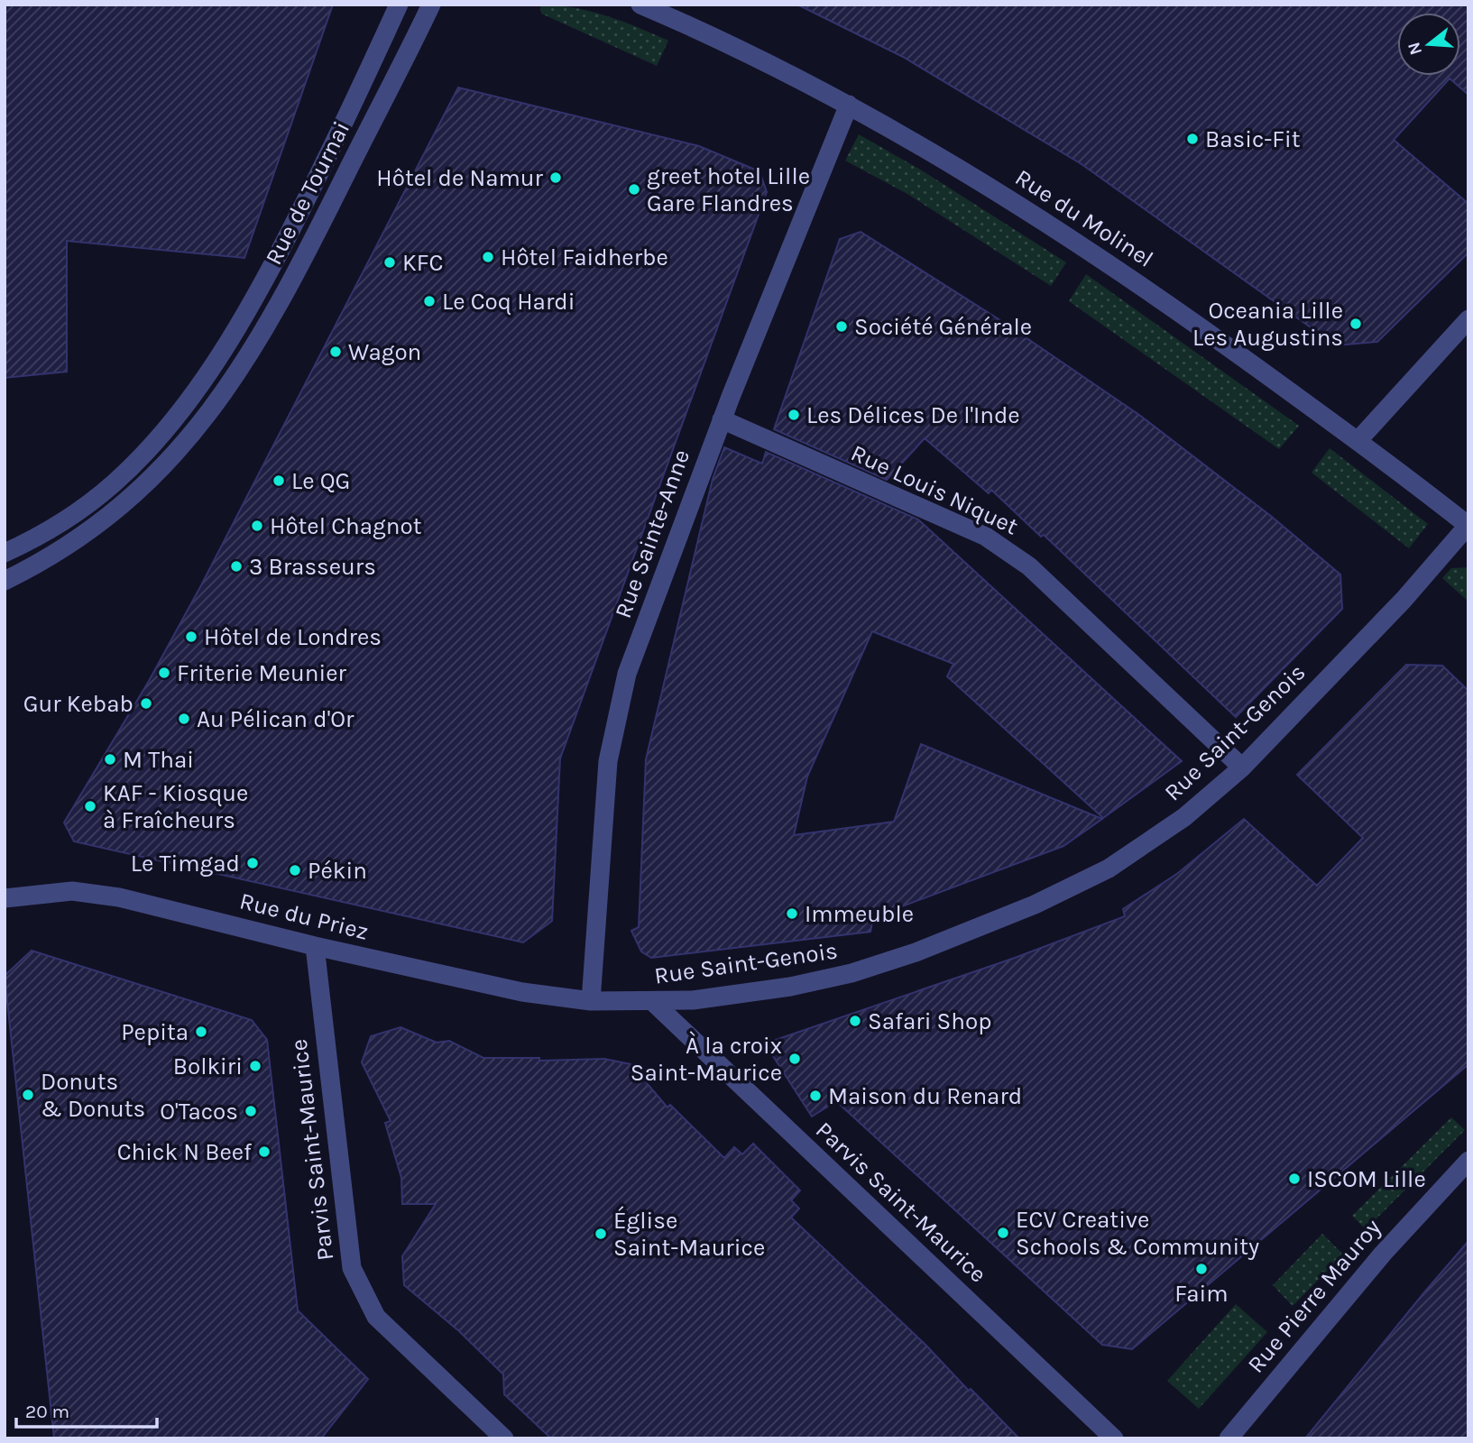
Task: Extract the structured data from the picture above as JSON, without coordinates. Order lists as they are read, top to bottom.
{
  "streets": {
    "street": [
      "Rue de Tournai",
      "Rue du Molinel",
      "Rue Louis Niquet",
      "Rue Sainte-Anne",
      "Rue Saint-Genois",
      "Rue du Priez",
      "Parvis Saint-Maurice",
      "Rue Pierre Mauroy"
    ]
  },
  "crossings": [
    ["Rue du Molinel", "Rue Sainte-Anne"],
    ["Rue du Molinel", "Rue Saint-Genois"],
    ["Rue Louis Niquet", "Rue Sainte-Anne"],
    ["Rue Louis Niquet", "Rue Saint-Genois"],
    ["Rue Sainte-Anne", "Rue Saint-Genois"],
    ["Rue Sainte-Anne", "Rue du Priez"],
    ["Rue Saint-Genois", "Rue du Priez"],
    ["Rue Saint-Genois", "Parvis Saint-Maurice"],
    ["Rue du Priez", "Parvis Saint-Maurice"]
  ],
  "places": [
    "Basic-Fit",
    "Hôtel de Namur",
    "greet hotel Lille Gare Flandres",
    "Hôtel Faidherbe",
    "KFC",
    "Le Coq Hardi",
    "Oceania Lille Les Augustins",
    "Société Générale",
    "Wagon",
    "Les Délices De l'Inde",
    "Le QG",
    "Hôtel Chagnot",
    "3 Brasseurs",
    "Hôtel de Londres",
    "Friterie Meunier",
    "Gur Kebab",
    "Au Pélican d'Or",
    "M Thai",
    "KAF - Kiosque à Fraîcheurs",
    "Le Timgad",
    "Pékin",
    "Immeuble",
    "Safari Shop",
    "Pepita",
    "À la croix Saint-Maurice",
    "Bolkiri",
    "Donuts & Donuts",
    "Maison du Renard",
    "O'Tacos",
    "Chick N Beef",
    "ISCOM Lille",
    "ECV Creative Schools & Community",
    "Église Saint-Maurice",
    "Faim"
  ],
  "scale_bar": "20 m",
  "north": "left"
}
